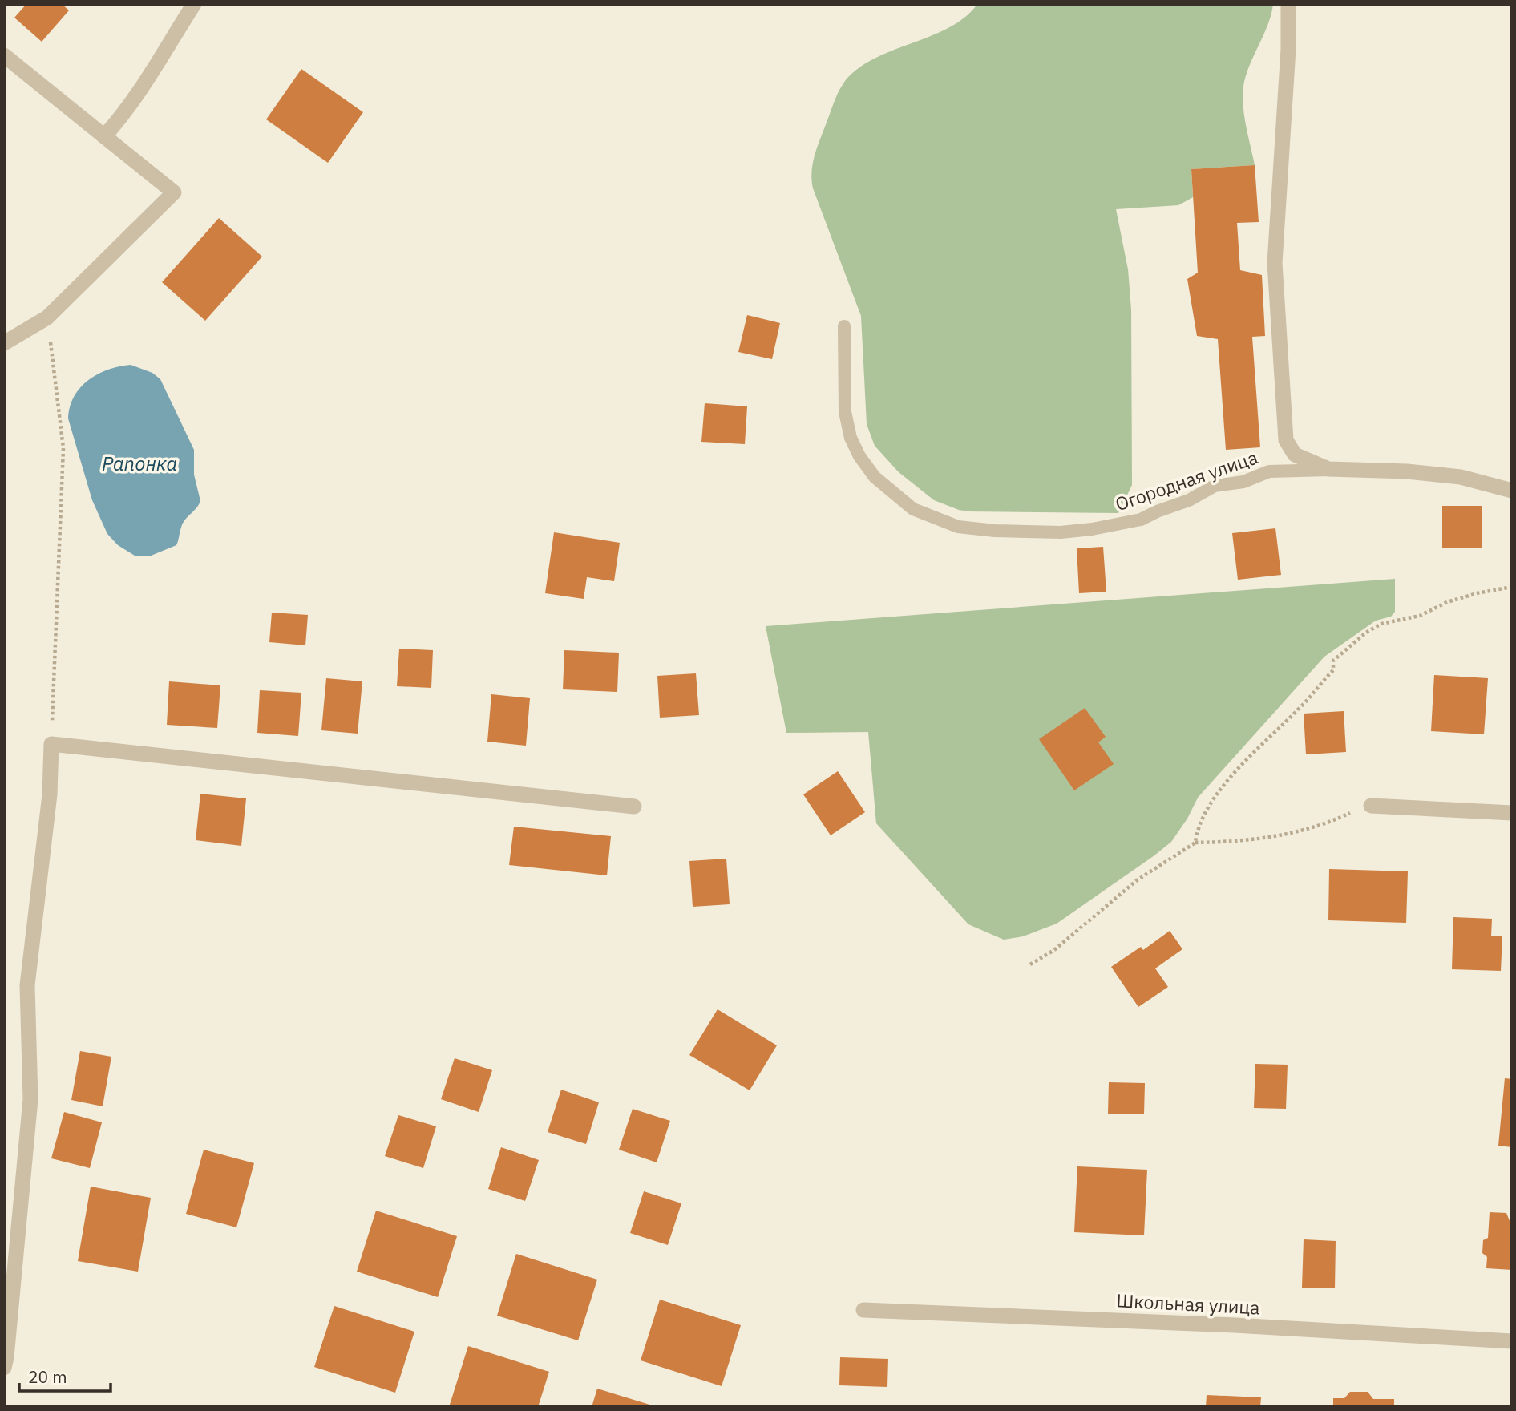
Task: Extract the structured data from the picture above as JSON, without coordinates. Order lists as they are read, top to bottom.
{
  "streets": {
    "street": ["Школьная улица"],
    "lane": ["Огородная улица"]
  },
  "water": ["Рапонка"],
  "scale_bar": "20 m"
}
